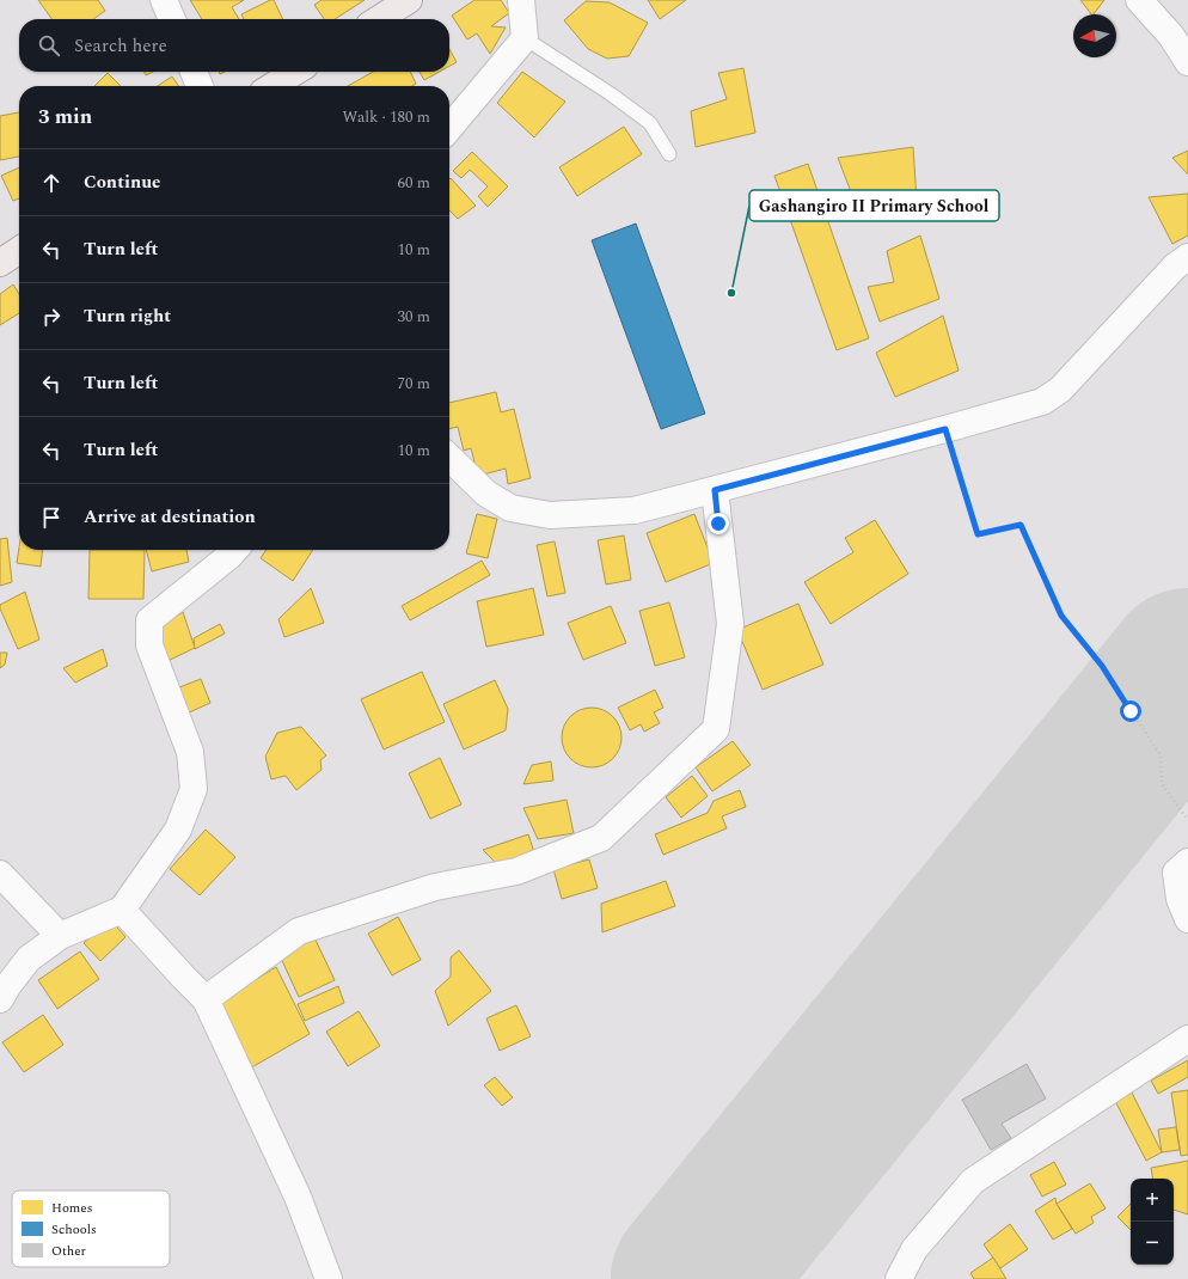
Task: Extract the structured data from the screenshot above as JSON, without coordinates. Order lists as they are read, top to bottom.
{
  "places": ["Gashangiro II Primary School"],
  "legend": ["Homes", "Schools", "Other"],
  "north": "left",
  "page": {
    "search": "Search here",
    "heading": ["3 min", "Walk · 180 m"],
    "list": [
      ["Continue", "60 m"],
      ["Turn left", "10 m"],
      ["Turn right", "30 m"],
      ["Turn left", "70 m"],
      ["Turn left", "10 m"],
      "Arrive at destination"
    ],
    "map_buttons": ["+", "−"]
  }
}
